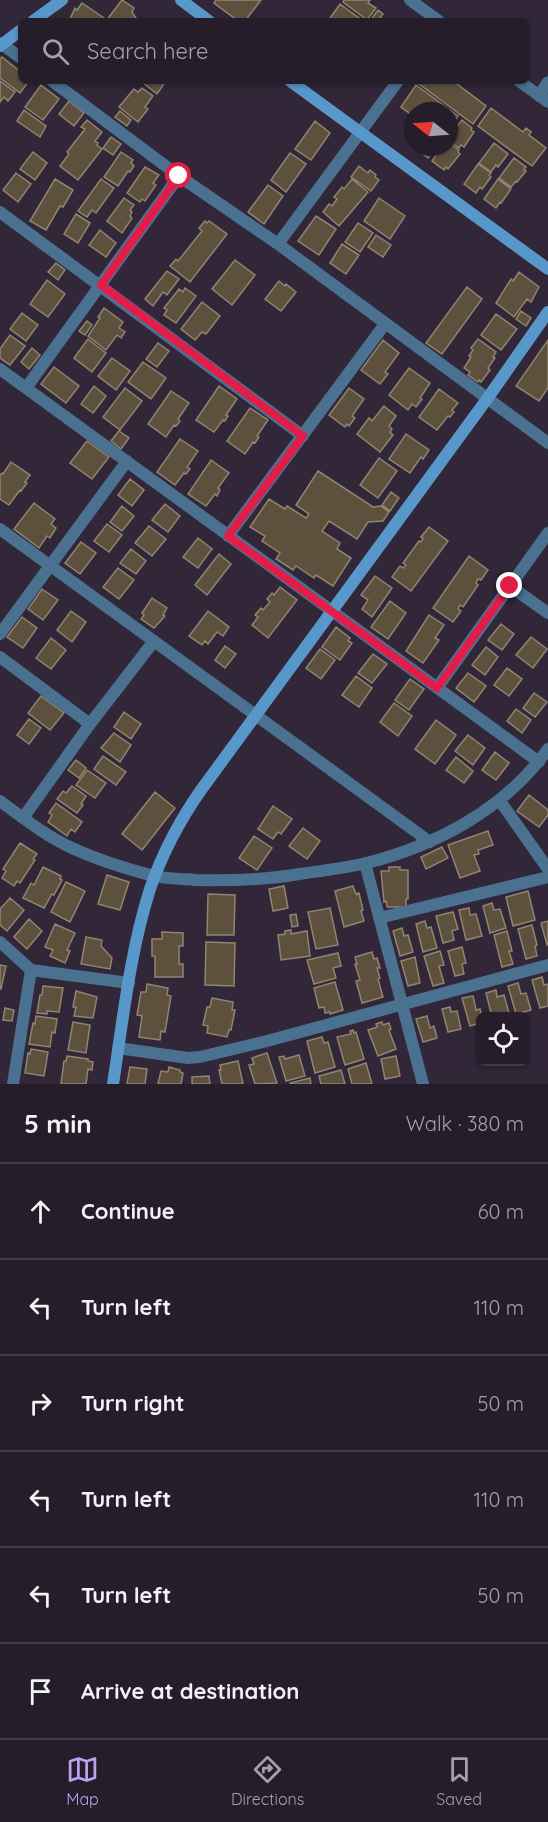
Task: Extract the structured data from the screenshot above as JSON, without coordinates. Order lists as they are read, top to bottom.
{
  "north": "left",
  "page": {
    "search": "Search here",
    "heading": ["5 min", "Walk · 380 m"],
    "list": [
      ["Continue", "60 m"],
      ["Turn left", "110 m"],
      ["Turn right", "50 m"],
      ["Turn left", "110 m"],
      ["Turn left", "50 m"],
      "Arrive at destination"
    ],
    "nav": ["Map", "Directions", "Saved"]
  }
}
